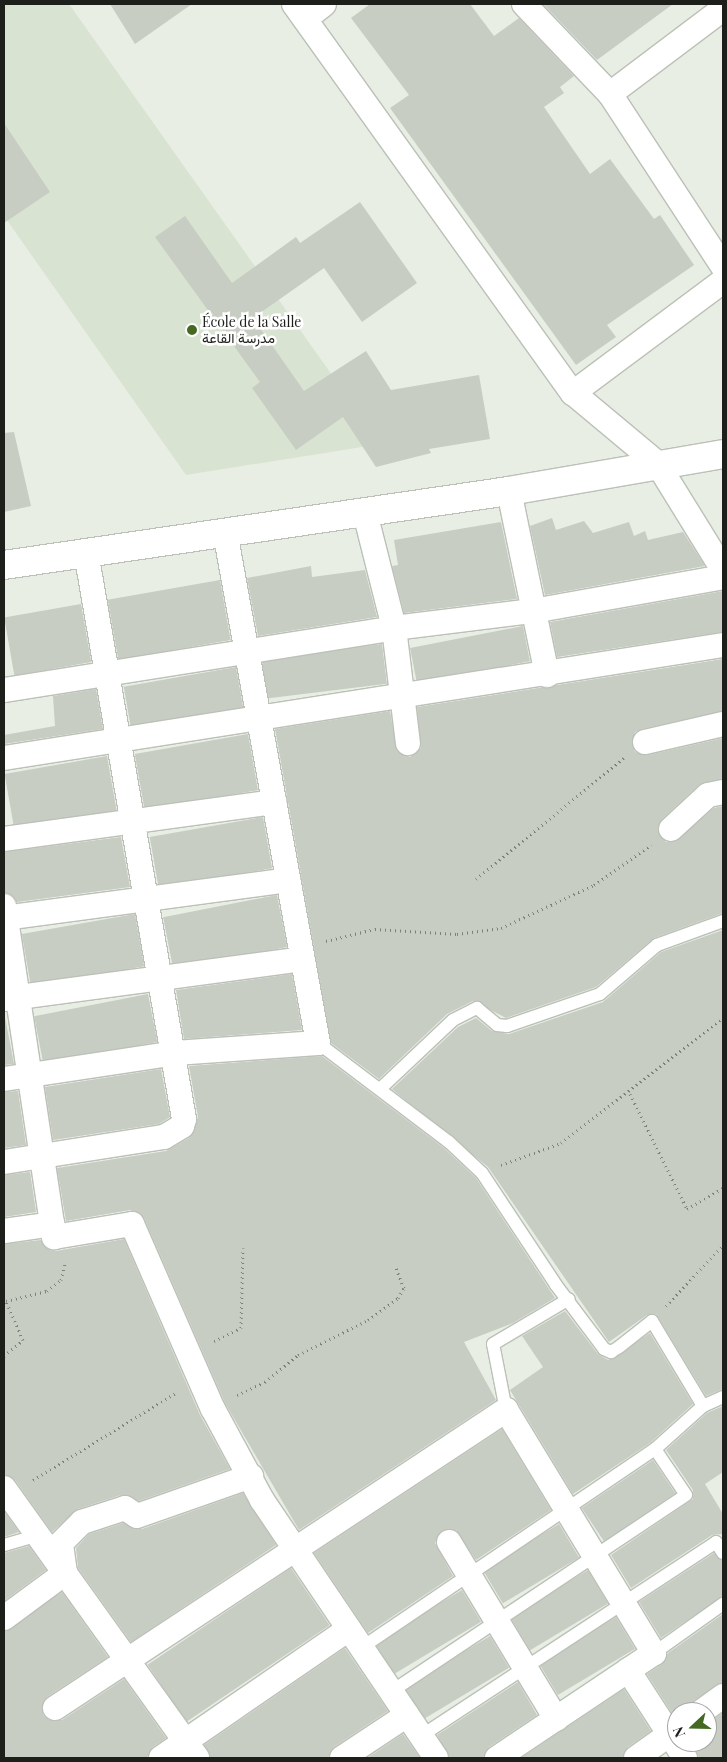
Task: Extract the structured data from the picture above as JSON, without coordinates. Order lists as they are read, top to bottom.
{
  "places": ["École de la Salle مدرسة القاعة"],
  "north": "left"
}
